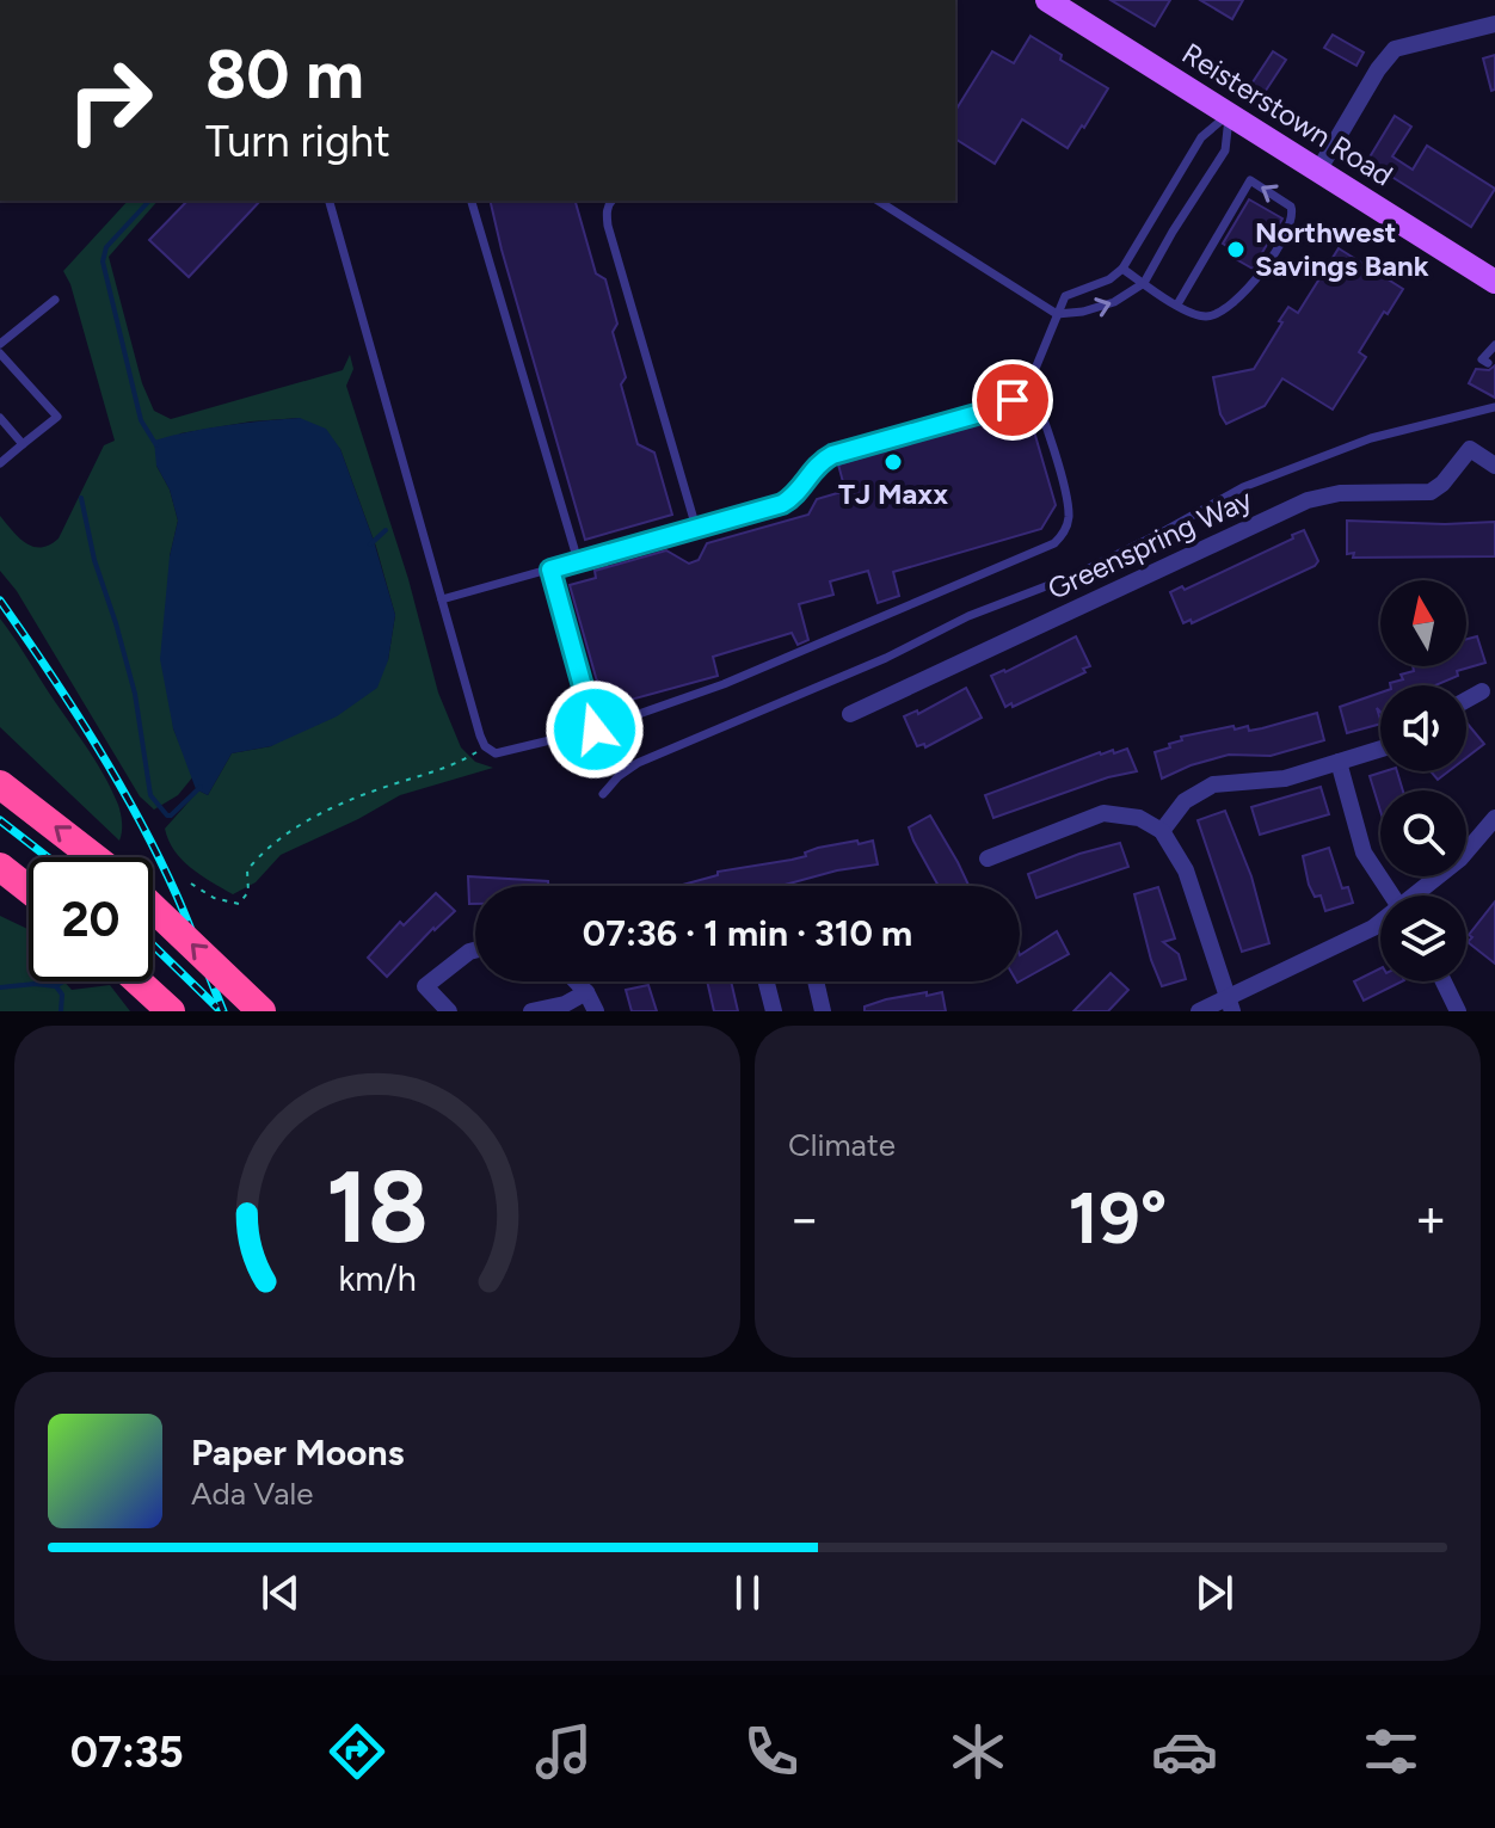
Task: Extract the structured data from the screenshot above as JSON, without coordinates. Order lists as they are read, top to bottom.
{
  "streets": {
    "main road": ["Reisterstown Road"],
    "street": ["Greenspring Way"]
  },
  "places": ["Northwest Savings Bank", "TJ Maxx"],
  "north": "top",
  "page": {
    "turn": ["80 m", "Turn right"],
    "limit": "20",
    "trip": "07:36 · 1 min · 310 m",
    "tile": "Climate",
    "heat": ["−", "19°", "+"],
    "song": ["Paper Moons", "Ada Vale"],
    "tabs": "07:35",
    "gauge": ["18", "km/h"]
  }
}
